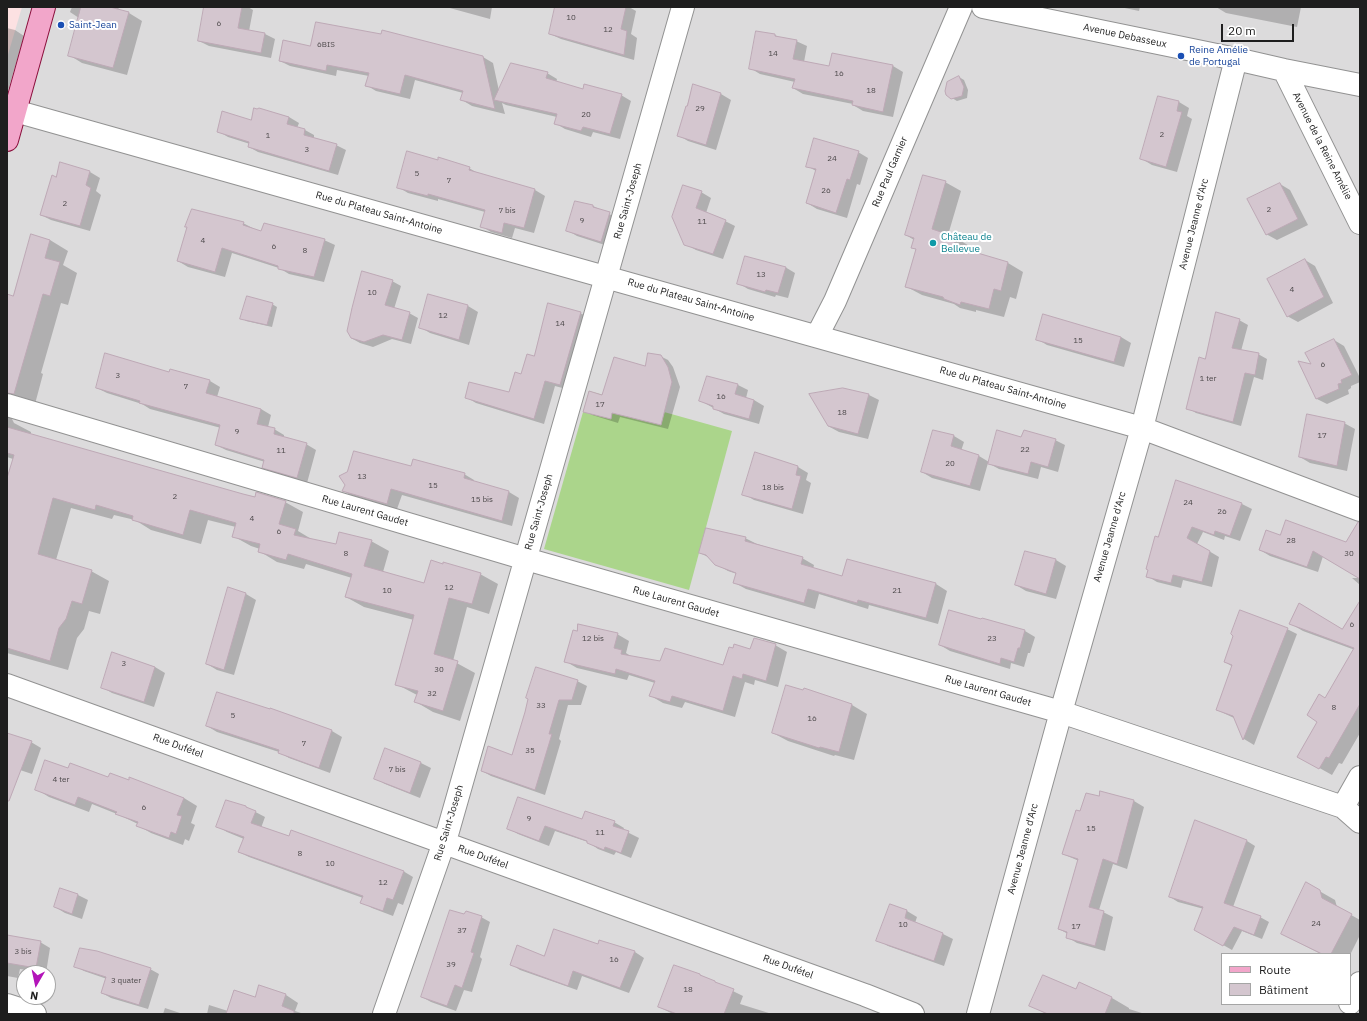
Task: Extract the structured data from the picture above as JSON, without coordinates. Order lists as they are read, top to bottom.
{
  "streets": {
    "street": [
      "Avenue Debasseux",
      "Avenue de la Reine Amélie",
      "Rue Paul Garnier",
      "Rue Saint-Joseph",
      "Rue du Plateau Saint-Antoine",
      "Avenue Jeanne d'Arc",
      "Rue Laurent Gaudet",
      "Rue Dufétel"
    ]
  },
  "crossings": [
    ["Avenue Debasseux", "Avenue de la Reine Amélie"],
    ["Avenue Debasseux", "Avenue Jeanne d'Arc"],
    ["Rue Paul Garnier", "Rue du Plateau Saint-Antoine"],
    ["Rue Saint-Joseph", "Rue du Plateau Saint-Antoine"],
    ["Rue Saint-Joseph", "Rue Laurent Gaudet"],
    ["Rue Saint-Joseph", "Rue Dufétel"],
    ["Rue du Plateau Saint-Antoine", "Avenue Jeanne d'Arc"],
    ["Avenue Jeanne d'Arc", "Rue Laurent Gaudet"]
  ],
  "places": ["Saint-Jean", "Reine Amélie de Portugal", "Château de Bellevue"],
  "house_numbers": [
    "10",
    "6",
    "12",
    "6BIS",
    "14",
    "16",
    "18",
    "29",
    "20",
    "2",
    "1",
    "3",
    "24",
    "5",
    "7",
    "26",
    "2",
    "2",
    "7 bis",
    "9",
    "11",
    "4",
    "6",
    "8",
    "13",
    "4",
    "10",
    "12",
    "14",
    "15",
    "6",
    "3",
    "1 ter",
    "7",
    "16",
    "17",
    "18",
    "9",
    "17",
    "22",
    "11",
    "20",
    "13",
    "15",
    "18 bis",
    "2",
    "15 bis",
    "24",
    "26",
    "4",
    "6",
    "28",
    "8",
    "30",
    "12",
    "10",
    "21",
    "6",
    "12 bis",
    "23",
    "3",
    "30",
    "32",
    "33",
    "8",
    "5",
    "16",
    "7",
    "35",
    "7 bis",
    "4 ter",
    "6",
    "9",
    "15",
    "11",
    "8",
    "10",
    "12",
    "24",
    "10",
    "17",
    "37",
    "3 bis",
    "16",
    "39",
    "3 quater",
    "18"
  ],
  "legend": ["Route", "Bâtiment"],
  "scale_bar": "20 m",
  "north": "bottom"
}
